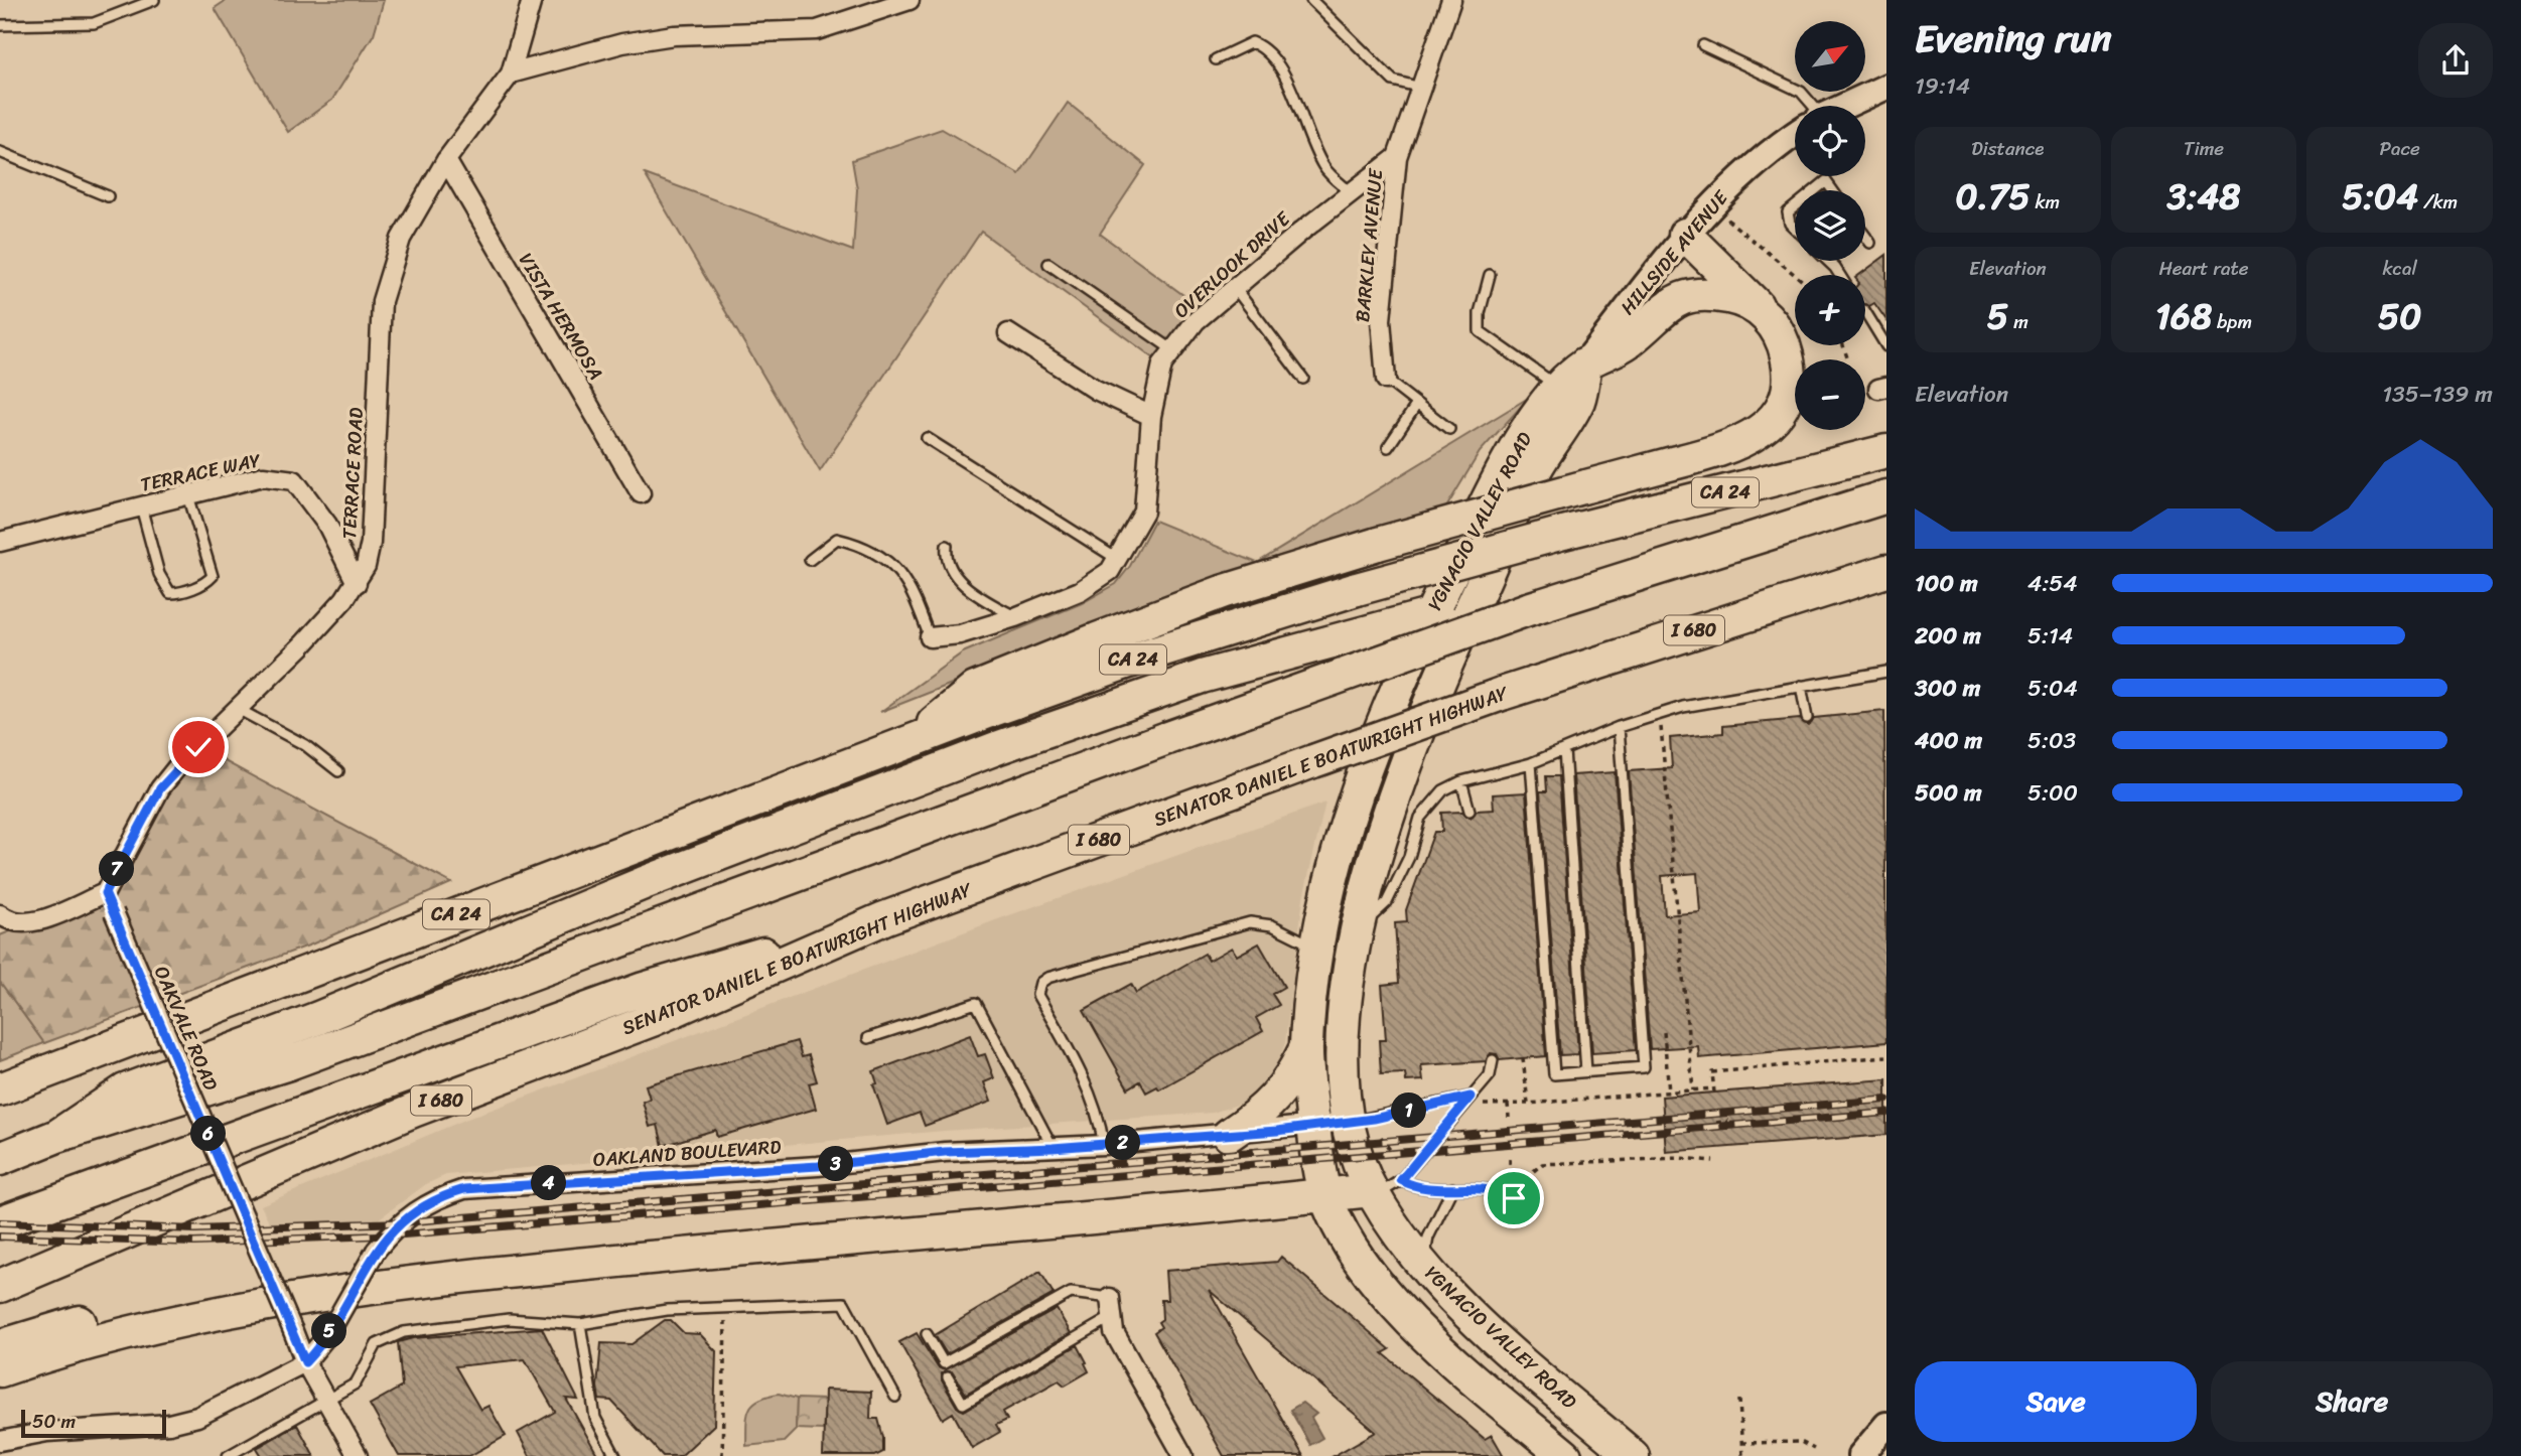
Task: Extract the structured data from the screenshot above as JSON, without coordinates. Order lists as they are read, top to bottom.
{
  "streets": {
    "highway": [
      "CA 24",
      "YGNACIO VALLEY ROAD",
      "I 680",
      "SENATOR DANIEL E BOATWRIGHT HIGHWAY"
    ],
    "street": [
      "BARKLEY AVENUE",
      "HILLSIDE AVENUE",
      "OVERLOOK DRIVE",
      "VISTA HERMOSA",
      "TERRACE WAY",
      "TERRACE ROAD",
      "OAKVALE ROAD",
      "OAKLAND BOULEVARD"
    ]
  },
  "crossings": [
    ["BARKLEY AVENUE", "OVERLOOK DRIVE"],
    ["HILLSIDE AVENUE", "YGNACIO VALLEY ROAD"],
    ["VISTA HERMOSA", "TERRACE ROAD"],
    ["TERRACE WAY", "TERRACE ROAD"],
    ["TERRACE ROAD", "OAKVALE ROAD"],
    ["YGNACIO VALLEY ROAD", "OAKLAND BOULEVARD"],
    ["OAKVALE ROAD", "OAKLAND BOULEVARD"]
  ],
  "scale_bar": "50 m",
  "north": "top right",
  "page": {
    "heading": ["Evening run", "19:14"],
    "map_buttons": ["+", "−"],
    "stats": [
      ["Distance", "0.75 km"],
      ["Time", "3:48"],
      ["Pace", "5:04 /km"],
      ["Elevation", "5 m"],
      ["Heart rate", "168 bpm"],
      ["kcal", "50"]
    ],
    "chart": ["Elevation", "135–139 m"],
    "list": [
      {
        "name": "100 m",
        "note": "4:54"
      },
      {
        "name": "200 m",
        "note": "5:14"
      },
      {
        "name": "300 m",
        "note": "5:04"
      },
      {
        "name": "400 m",
        "note": "5:03"
      },
      {
        "name": "500 m",
        "note": "5:00"
      }
    ],
    "pins": [
      "7",
      "1",
      "6",
      "2",
      "3",
      "4",
      "5"
    ],
    "buttons": ["Save", "Share"],
    "scale": "50 m"
  }
}
